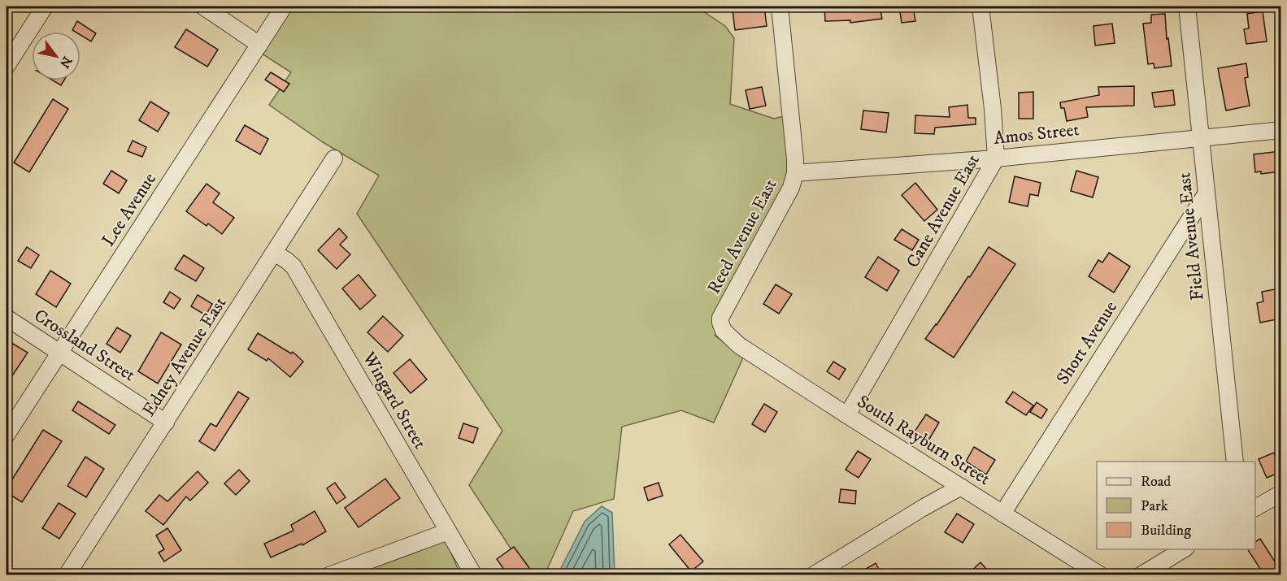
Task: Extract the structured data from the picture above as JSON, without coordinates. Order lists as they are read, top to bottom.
{
  "streets": {
    "street": [
      "Amos Street",
      "Lee Avenue",
      "Cane Avenue East",
      "Reed Avenue East",
      "Field Avenue East",
      "Short Avenue",
      "Crossland Street",
      "Edney Avenue East",
      "Wingard Street",
      "South Rayburn Street"
    ]
  },
  "crossings": [
    ["Amos Street", "Cane Avenue East"],
    ["Amos Street", "Reed Avenue East"],
    ["Amos Street", "Field Avenue East"],
    ["Lee Avenue", "Crossland Street"],
    ["Cane Avenue East", "South Rayburn Street"],
    ["Reed Avenue East", "South Rayburn Street"],
    ["Field Avenue East", "Short Avenue"],
    ["Short Avenue", "South Rayburn Street"],
    ["Crossland Street", "Edney Avenue East"],
    ["Edney Avenue East", "Wingard Street"]
  ],
  "legend": ["Road", "Park", "Building"],
  "north": "bottom right"
}
